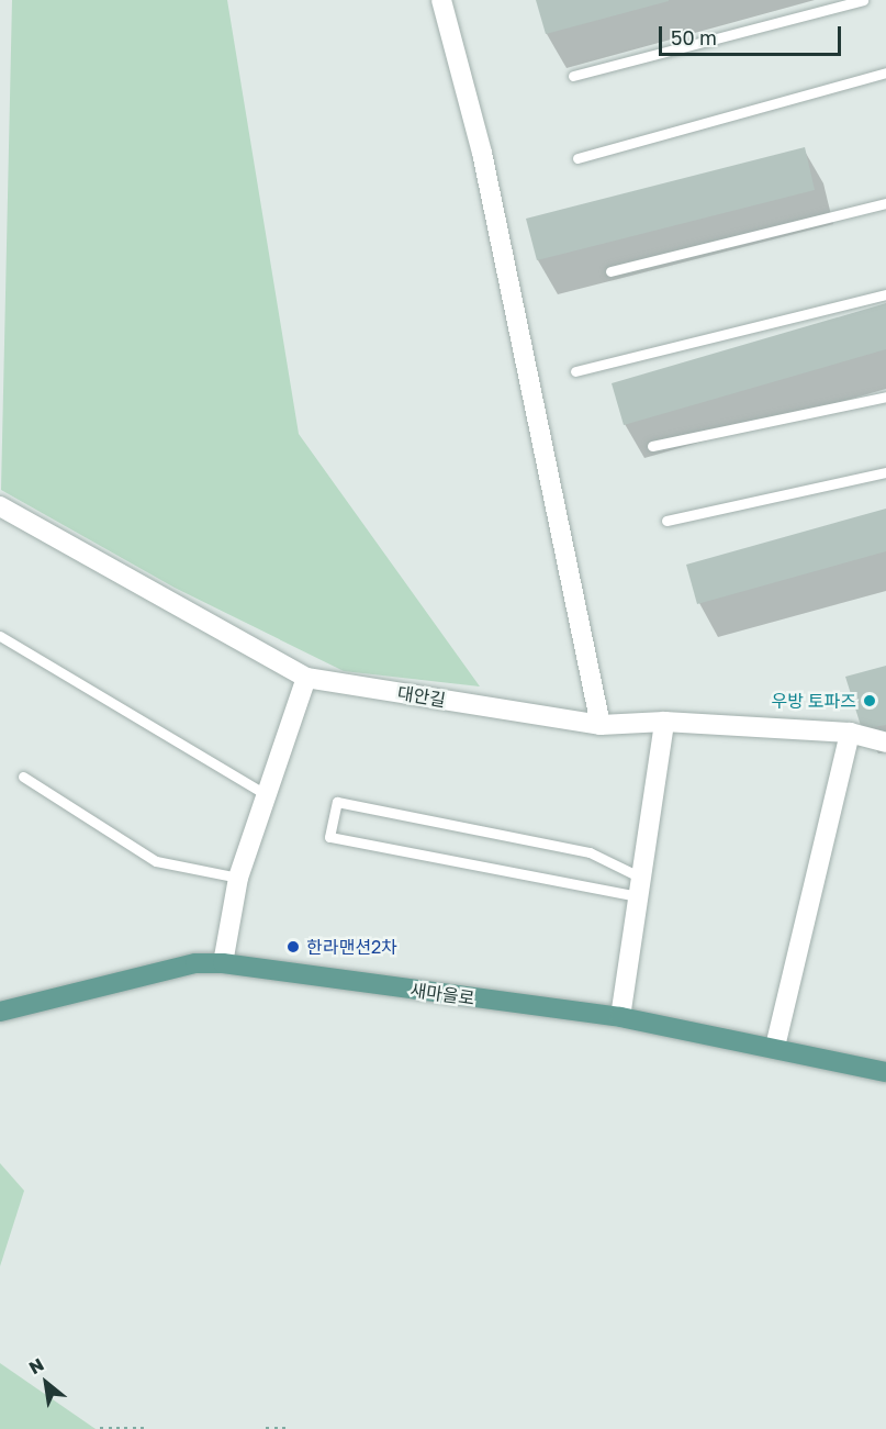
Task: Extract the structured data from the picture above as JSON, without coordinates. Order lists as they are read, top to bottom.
{
  "streets": {
    "main road": ["새마을로"],
    "street": ["대안길"]
  },
  "places": ["우방 토파즈", "한라맨션2차"],
  "scale_bar": "50 m",
  "north": "top left"
}
